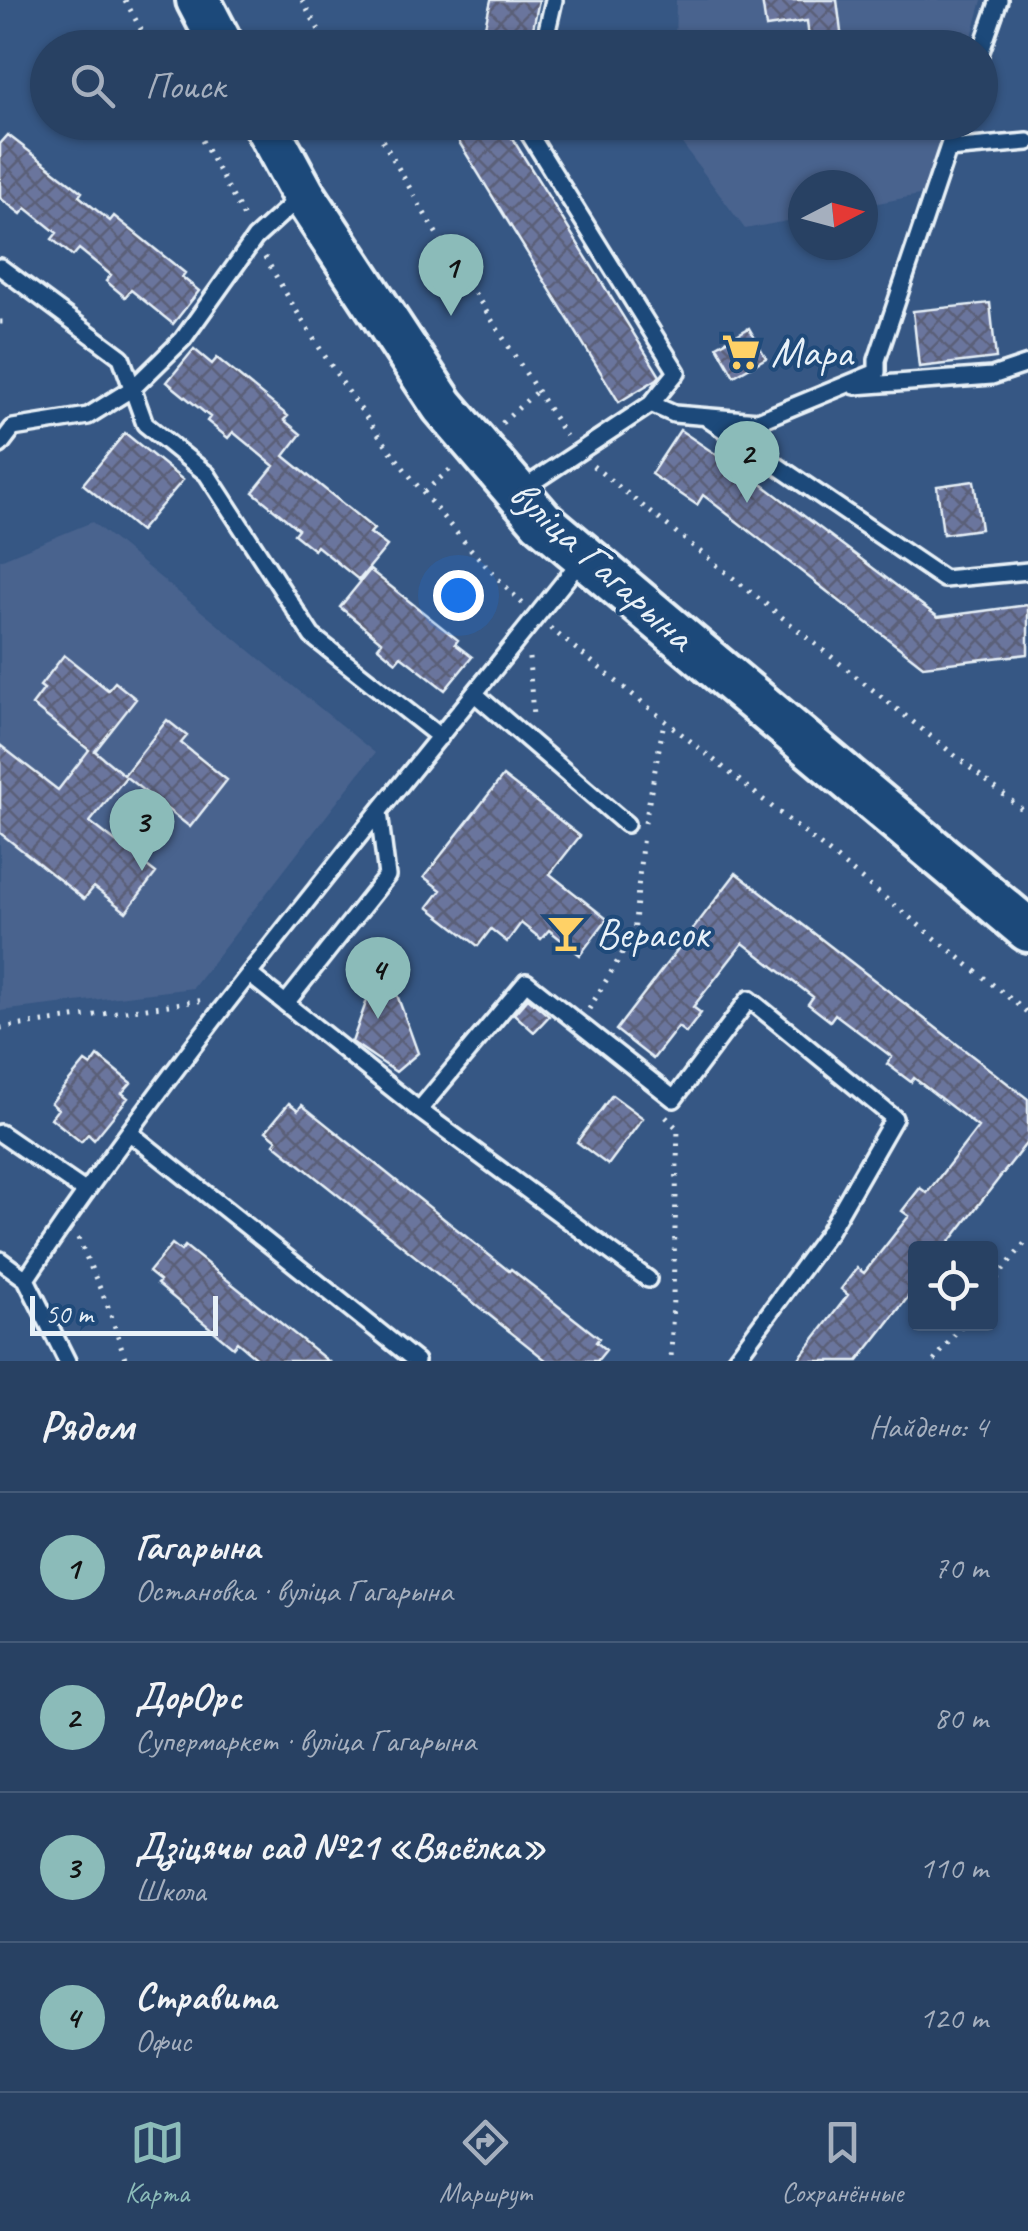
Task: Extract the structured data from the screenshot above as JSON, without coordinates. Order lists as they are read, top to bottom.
{
  "streets": {
    "main road": ["вуліца Гагарына"]
  },
  "places": {
    "supermarket": ["Мара"],
    "bar": ["Верасок"]
  },
  "scale_bar": "50 m",
  "north": "right",
  "page": {
    "search": "Поиск",
    "pins": [
      "1",
      "2",
      "3",
      "4"
    ],
    "scale": "50 m",
    "heading": ["Рядом", "Найдено: 4"],
    "list": [
      {
        "mark": "1",
        "name": "Гагарына",
        "note": "Остановка · вуліца Гагарына",
        "value": "70 m"
      },
      {
        "mark": "2",
        "name": "ДорОрс",
        "note": "Супермаркет · вуліца Гагарына",
        "value": "80 m"
      },
      {
        "mark": "3",
        "name": "Дзіцячы сад №21 «Вясёлка»",
        "note": "Школа",
        "value": "110 m"
      },
      {
        "mark": "4",
        "name": "Стравита",
        "note": "Офис",
        "value": "120 m"
      }
    ],
    "nav": ["Карта", "Маршрут", "Сохранённые"]
  }
}
